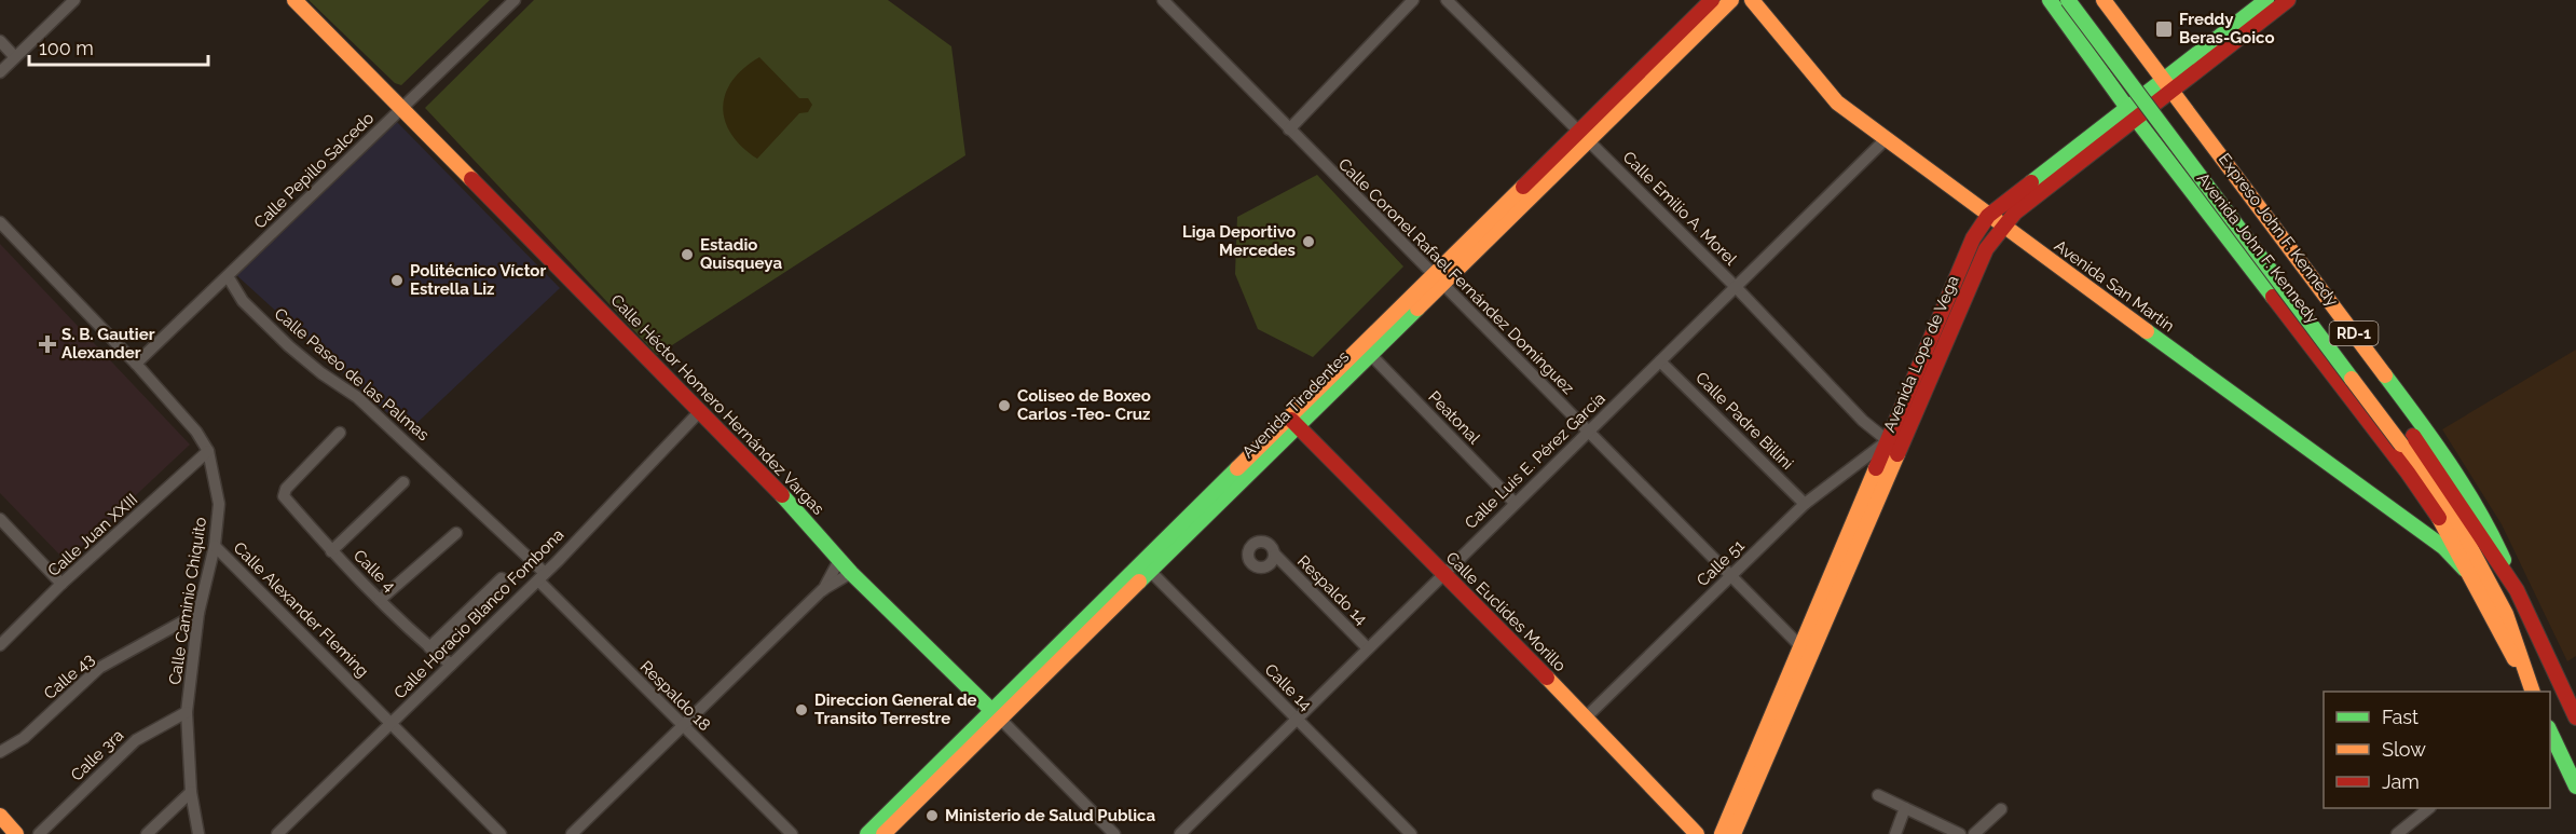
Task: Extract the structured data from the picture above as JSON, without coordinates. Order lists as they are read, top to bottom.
{
  "streets": {
    "main road": [
      "Expreso John F. Kennedy",
      "Avenida John F. Kennedy",
      "Avenida San Martín",
      "RD-1",
      "Avenida Lope de Vega",
      "Calle Héctor Homero Hernández Vargas",
      "Avenida Tiradentes",
      "Calle Euclides Morillo"
    ],
    "street": [
      "Calle Pepillo Salcedo",
      "Calle Emilio A. Morel",
      "Calle Coronel Rafael Fernández Domínguez",
      "Calle Paseo de las Palmas",
      "Peatonal",
      "Calle Padre Billini",
      "Calle Luis E. Pérez García",
      "Calle Juan XXIII",
      "Calle 51",
      "Calle 4",
      "Respaldo 14",
      "Calle Caminio Chiquito",
      "Calle Alexander Fleming",
      "Calle Horacio Blanco Fombona",
      "Calle 43",
      "Calle 14",
      "Respaldo 18",
      "Calle 3ra"
    ]
  },
  "crossings": [
    ["Calle Pepillo Salcedo", "Calle Paseo de las Palmas"],
    ["Calle Pepillo Salcedo", "Calle Héctor Homero Hernández Vargas"],
    ["Calle Emilio A. Morel", "Avenida Lope de Vega"],
    ["Calle Emilio A. Morel", "Avenida Tiradentes"],
    ["Calle Emilio A. Morel", "Calle Luis E. Pérez García"],
    ["Calle Emilio A. Morel", "Calle 51"],
    ["Expreso John F. Kennedy", "Avenida John F. Kennedy"],
    ["Avenida John F. Kennedy", "Avenida San Martín"],
    ["Avenida John F. Kennedy", "Avenida Lope de Vega"],
    ["Calle Coronel Rafael Fernández Domínguez", "Avenida Lope de Vega"],
    ["Calle Coronel Rafael Fernández Domínguez", "Avenida Tiradentes"],
    ["Calle Coronel Rafael Fernández Domínguez", "Calle Luis E. Pérez García"],
    ["Calle Coronel Rafael Fernández Domínguez", "Calle 51"],
    ["Avenida San Martín", "Avenida Lope de Vega"],
    ["Avenida San Martín", "Calle Luis E. Pérez García"],
    ["Avenida Lope de Vega", "Calle 51"],
    ["Calle Paseo de las Palmas", "Calle Horacio Blanco Fombona"],
    ["Calle Paseo de las Palmas", "Respaldo 18"],
    ["Calle Héctor Homero Hernández Vargas", "Avenida Tiradentes"],
    ["Calle Héctor Homero Hernández Vargas", "Calle Horacio Blanco Fombona"],
    ["Avenida Tiradentes", "Peatonal"],
    ["Avenida Tiradentes", "Calle Euclides Morillo"],
    ["Avenida Tiradentes", "Calle 14"],
    ["Peatonal", "Calle Luis E. Pérez García"],
    ["Calle Padre Billini", "Calle Luis E. Pérez García"],
    ["Calle Padre Billini", "Calle 51"],
    ["Calle Luis E. Pérez García", "Respaldo 14"],
    ["Calle Luis E. Pérez García", "Calle Euclides Morillo"],
    ["Calle Luis E. Pérez García", "Calle 14"],
    ["Calle Juan XXIII", "Calle Caminio Chiquito"],
    ["Calle 51", "Calle Euclides Morillo"],
    ["Calle 4", "Calle Horacio Blanco Fombona"],
    ["Calle Caminio Chiquito", "Calle Alexander Fleming"],
    ["Calle Caminio Chiquito", "Calle 43"],
    ["Calle Caminio Chiquito", "Calle 3ra"],
    ["Calle Alexander Fleming", "Calle Horacio Blanco Fombona"],
    ["Calle Horacio Blanco Fombona", "Respaldo 18"]
  ],
  "places": {
    "transit": ["Freddy Beras-Goico"],
    "other": [
      "Liga Deportivo Mercedes",
      "Estadio Quisqueya",
      "Politécnico Víctor Estrella Liz",
      "Coliseo de Boxeo Carlos -Teo- Cruz",
      "Direccion General de Transito Terrestre",
      "Ministerio de Salud Publica"
    ],
    "health": ["S. B. Gautier Alexander"]
  },
  "legend": ["Fast", "Slow", "Jam"],
  "scale_bar": "100 m"
}
